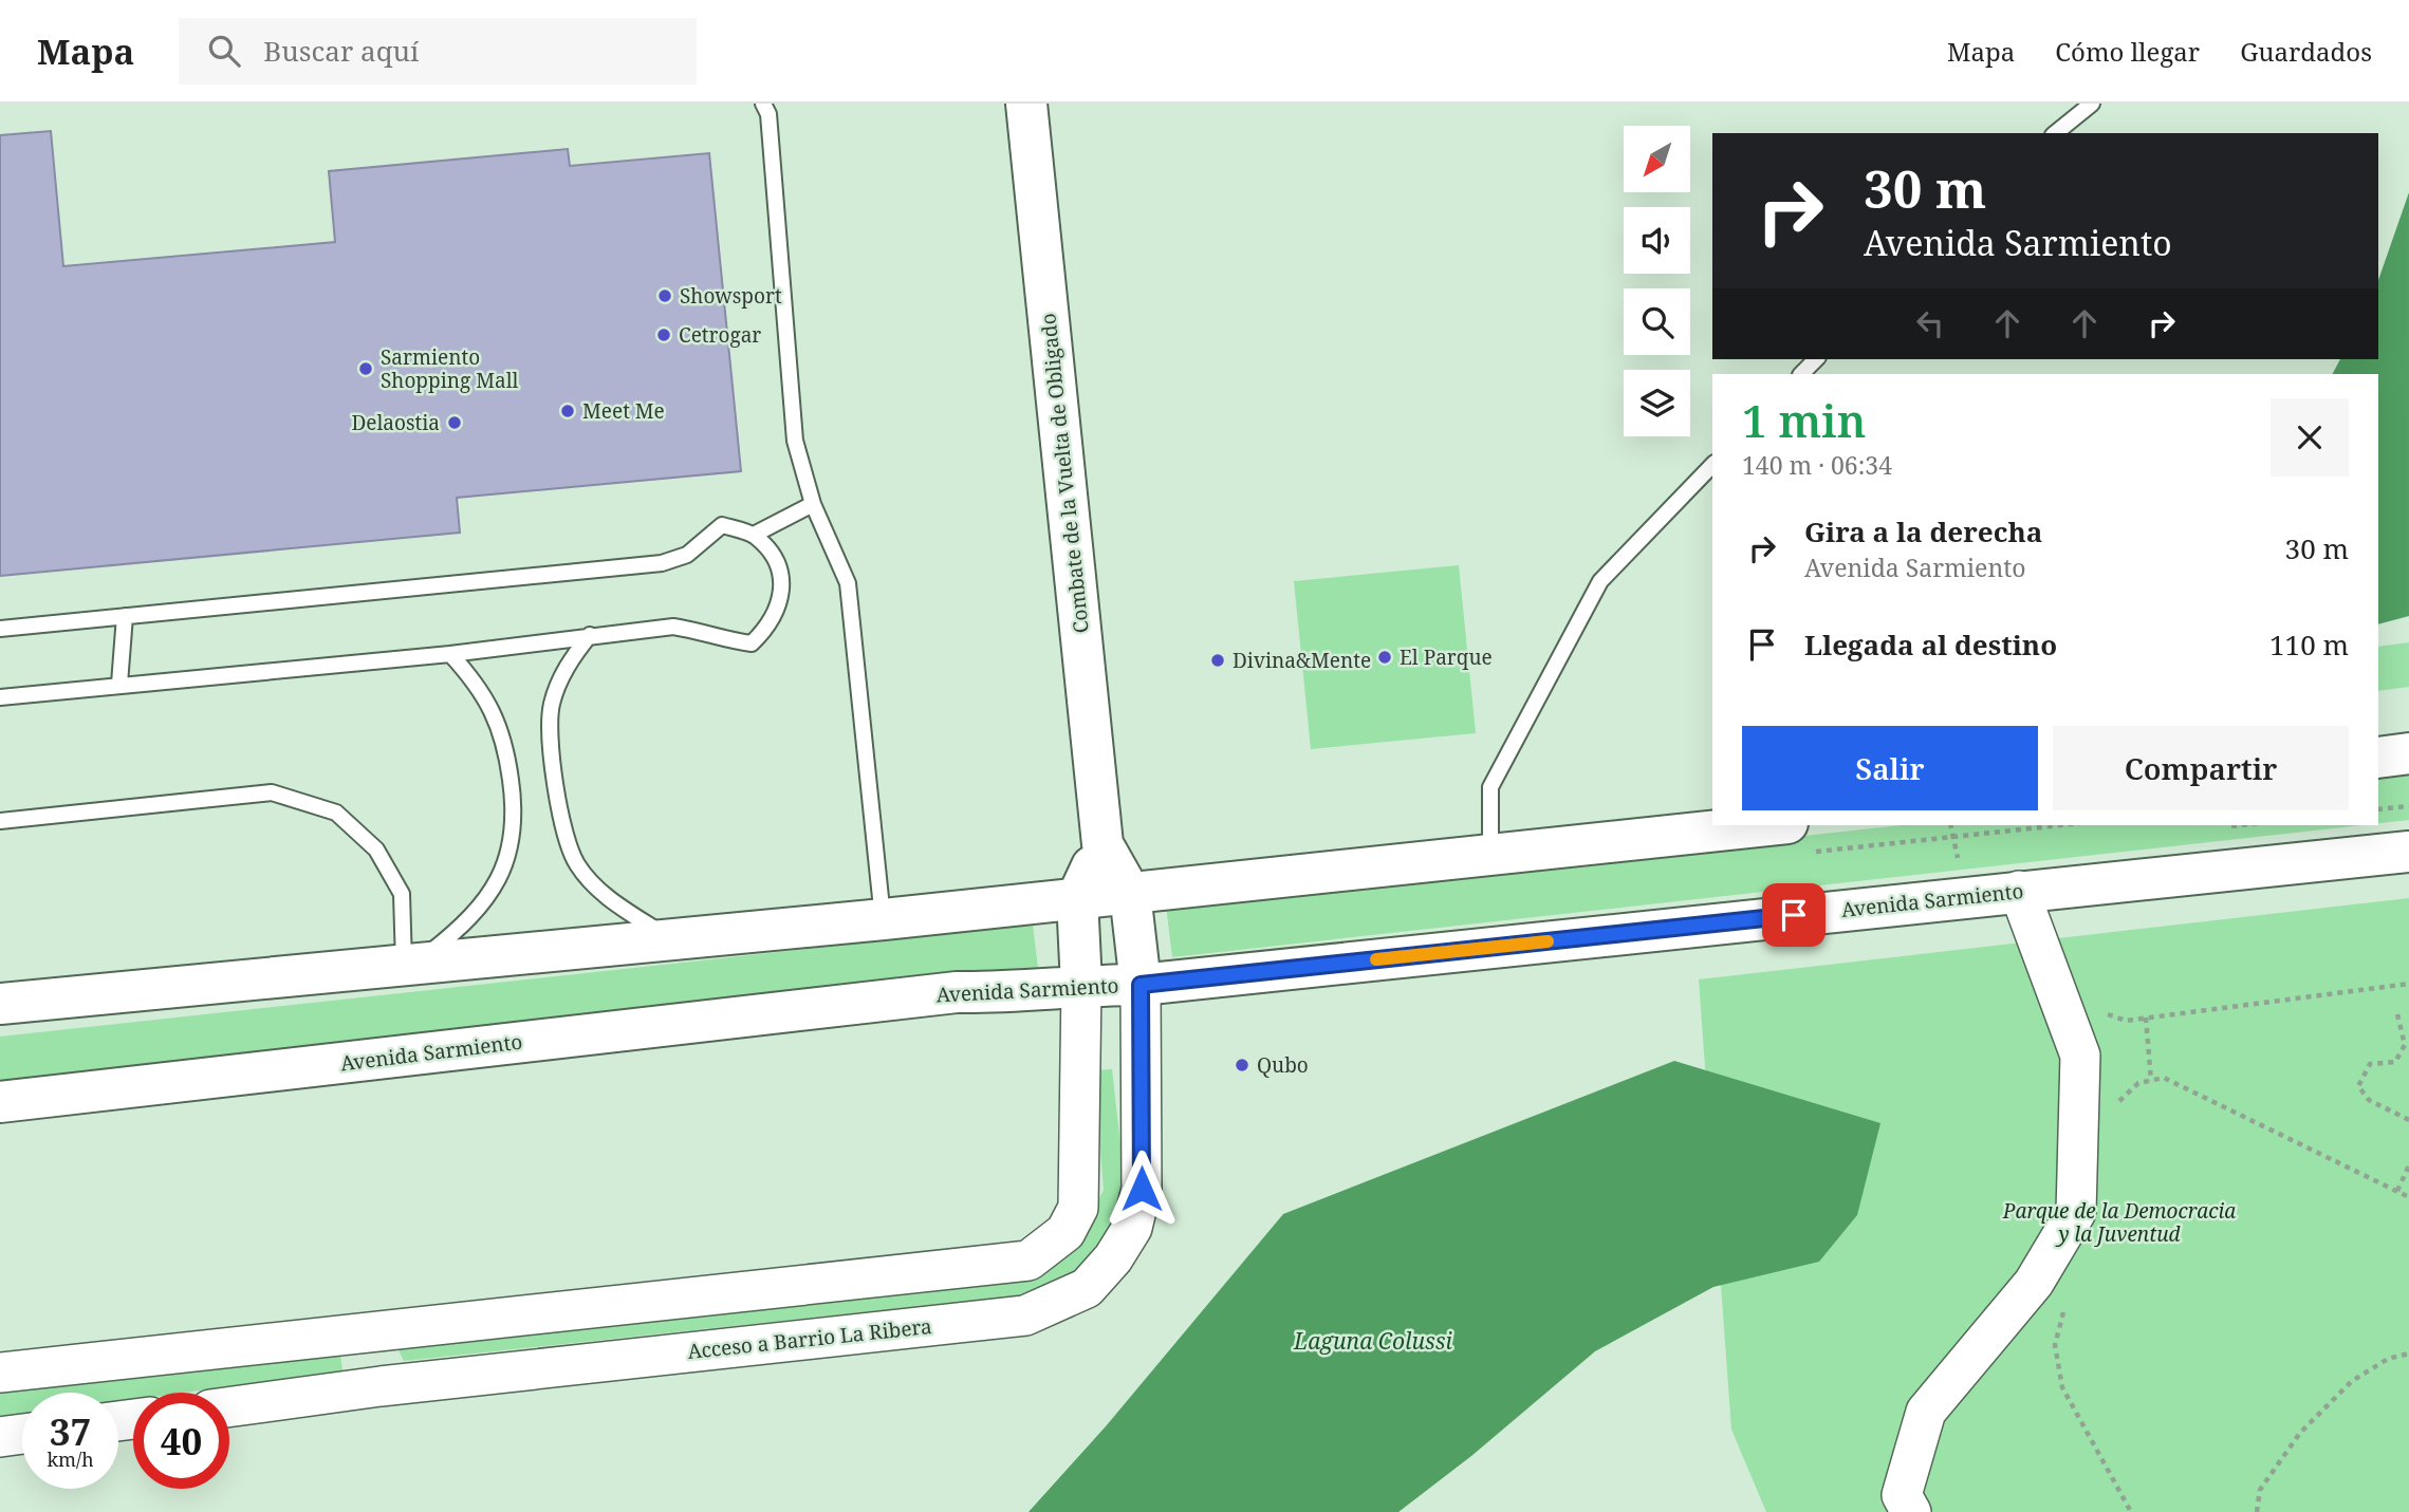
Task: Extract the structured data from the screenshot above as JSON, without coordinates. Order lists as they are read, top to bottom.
{
  "streets": {
    "main road": ["Combate de la Vuelta de Obligado", "Avenida Sarmiento"],
    "street": ["Acceso a Barrio La Ribera"]
  },
  "crossings": [
    ["Combate de la Vuelta de Obligado", "Avenida Sarmiento"],
    ["Combate de la Vuelta de Obligado", "Acceso a Barrio La Ribera"],
    ["Avenida Sarmiento", "Acceso a Barrio La Ribera"]
  ],
  "water": ["Laguna Colussi"],
  "parks": ["Parque de la Democracia y la Juventud"],
  "places": [
    "Showsport",
    "Cetrogar",
    "Sarmiento Shopping Mall",
    "Meet Me",
    "Delaostia",
    "El Parque",
    "Divina&Mente",
    "Qubo"
  ],
  "north": "bottom left",
  "page": {
    "header": "Mapa",
    "search": "Buscar aquí",
    "nav": ["Mapa", "Cómo llegar", "Guardados"],
    "turn": ["30 m", "Avenida Sarmiento"],
    "heading": ["1 min", "140 m · 06:34"],
    "list": [
      {
        "name": "Gira a la derecha",
        "note": "Avenida Sarmiento",
        "value": "30 m"
      },
      {
        "name": "Llegada al destino",
        "value": "110 m"
      }
    ],
    "buttons": ["Salir", "Compartir"],
    "speed": "37 km/h",
    "limit": "40"
  }
}
